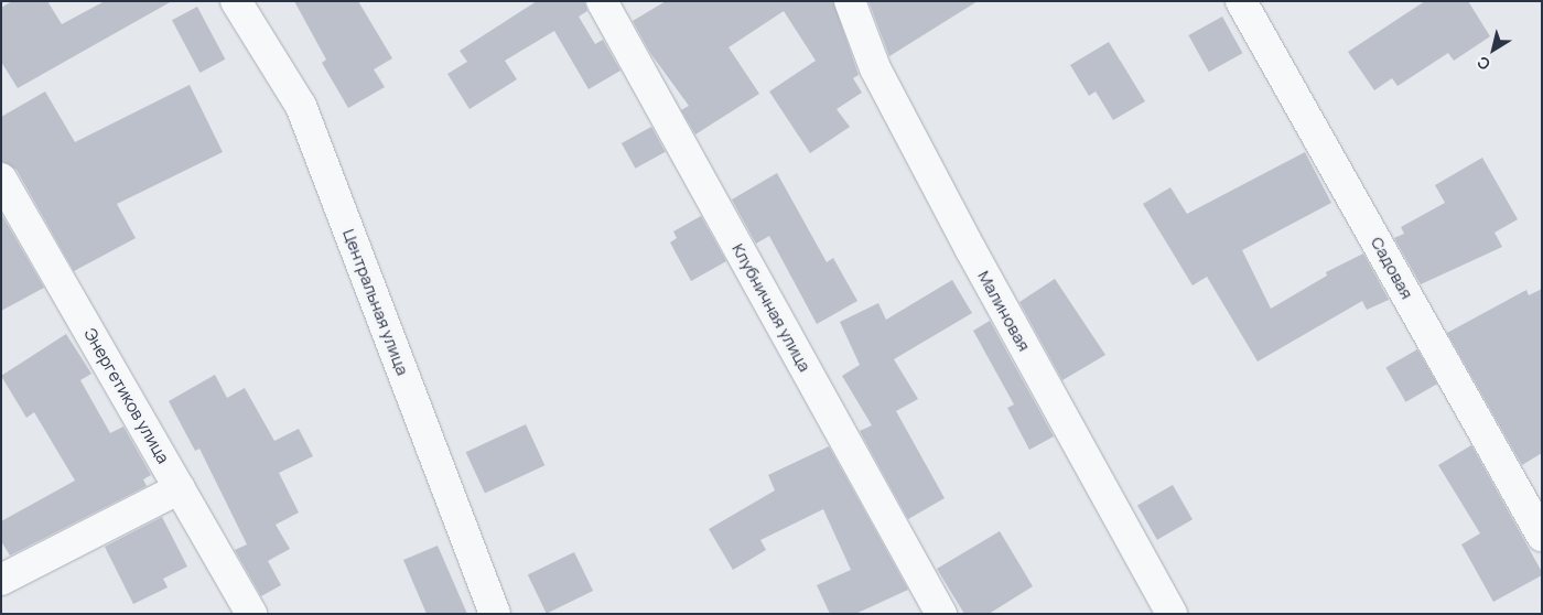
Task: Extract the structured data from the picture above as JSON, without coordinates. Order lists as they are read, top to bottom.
{
  "streets": {
    "street": [
      "Садовая",
      "Центральная улица",
      "Клубничная улица",
      "Малиновая",
      "Энергетиков улица"
    ]
  },
  "north": "bottom left"
}
